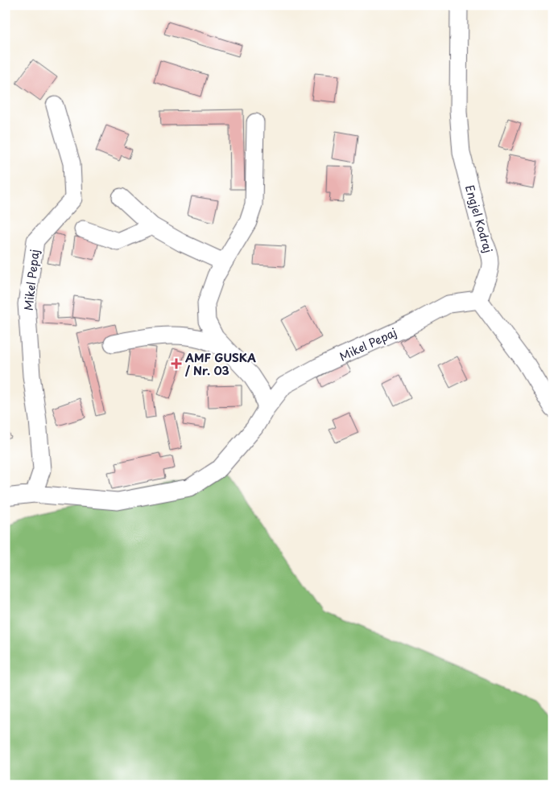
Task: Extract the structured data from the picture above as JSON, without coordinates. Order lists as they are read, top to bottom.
{
  "streets": {
    "street": ["Engjel Kodraj", "Mikel Pepaj"]
  },
  "crossings": [
    ["Engjel Kodraj", "Mikel Pepaj"]
  ],
  "places": {
    "health": ["AMF GUSKA / Nr. 03"]
  }
}
